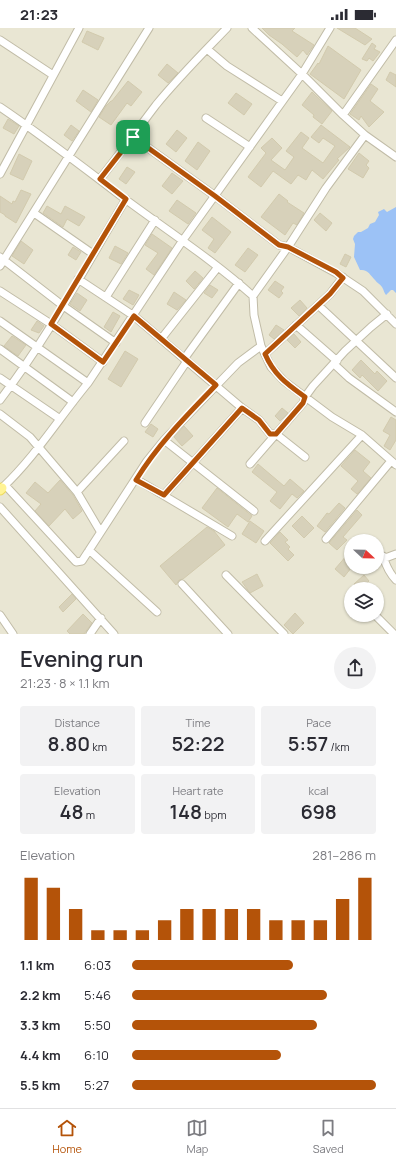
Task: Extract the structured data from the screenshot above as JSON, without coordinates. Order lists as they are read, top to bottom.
{
  "north": "right",
  "page": {
    "status": "21:23",
    "heading": ["Evening run", "21:23 · 8 × 1.1 km"],
    "stats": [
      ["Distance", "8.80 km"],
      ["Time", "52:22"],
      ["Pace", "5:57 /km"],
      ["Elevation", "48 m"],
      ["Heart rate", "148 bpm"],
      ["kcal", "698"]
    ],
    "chart": ["Elevation", "281–286 m"],
    "list": [
      {
        "name": "1.1 km",
        "note": "6:03"
      },
      {
        "name": "2.2 km",
        "note": "5:46"
      },
      {
        "name": "3.3 km",
        "note": "5:50"
      },
      {
        "name": "4.4 km",
        "note": "6:10"
      },
      {
        "name": "5.5 km",
        "note": "5:27"
      }
    ],
    "tabs": ["Home", "Map", "Saved"]
  }
}
